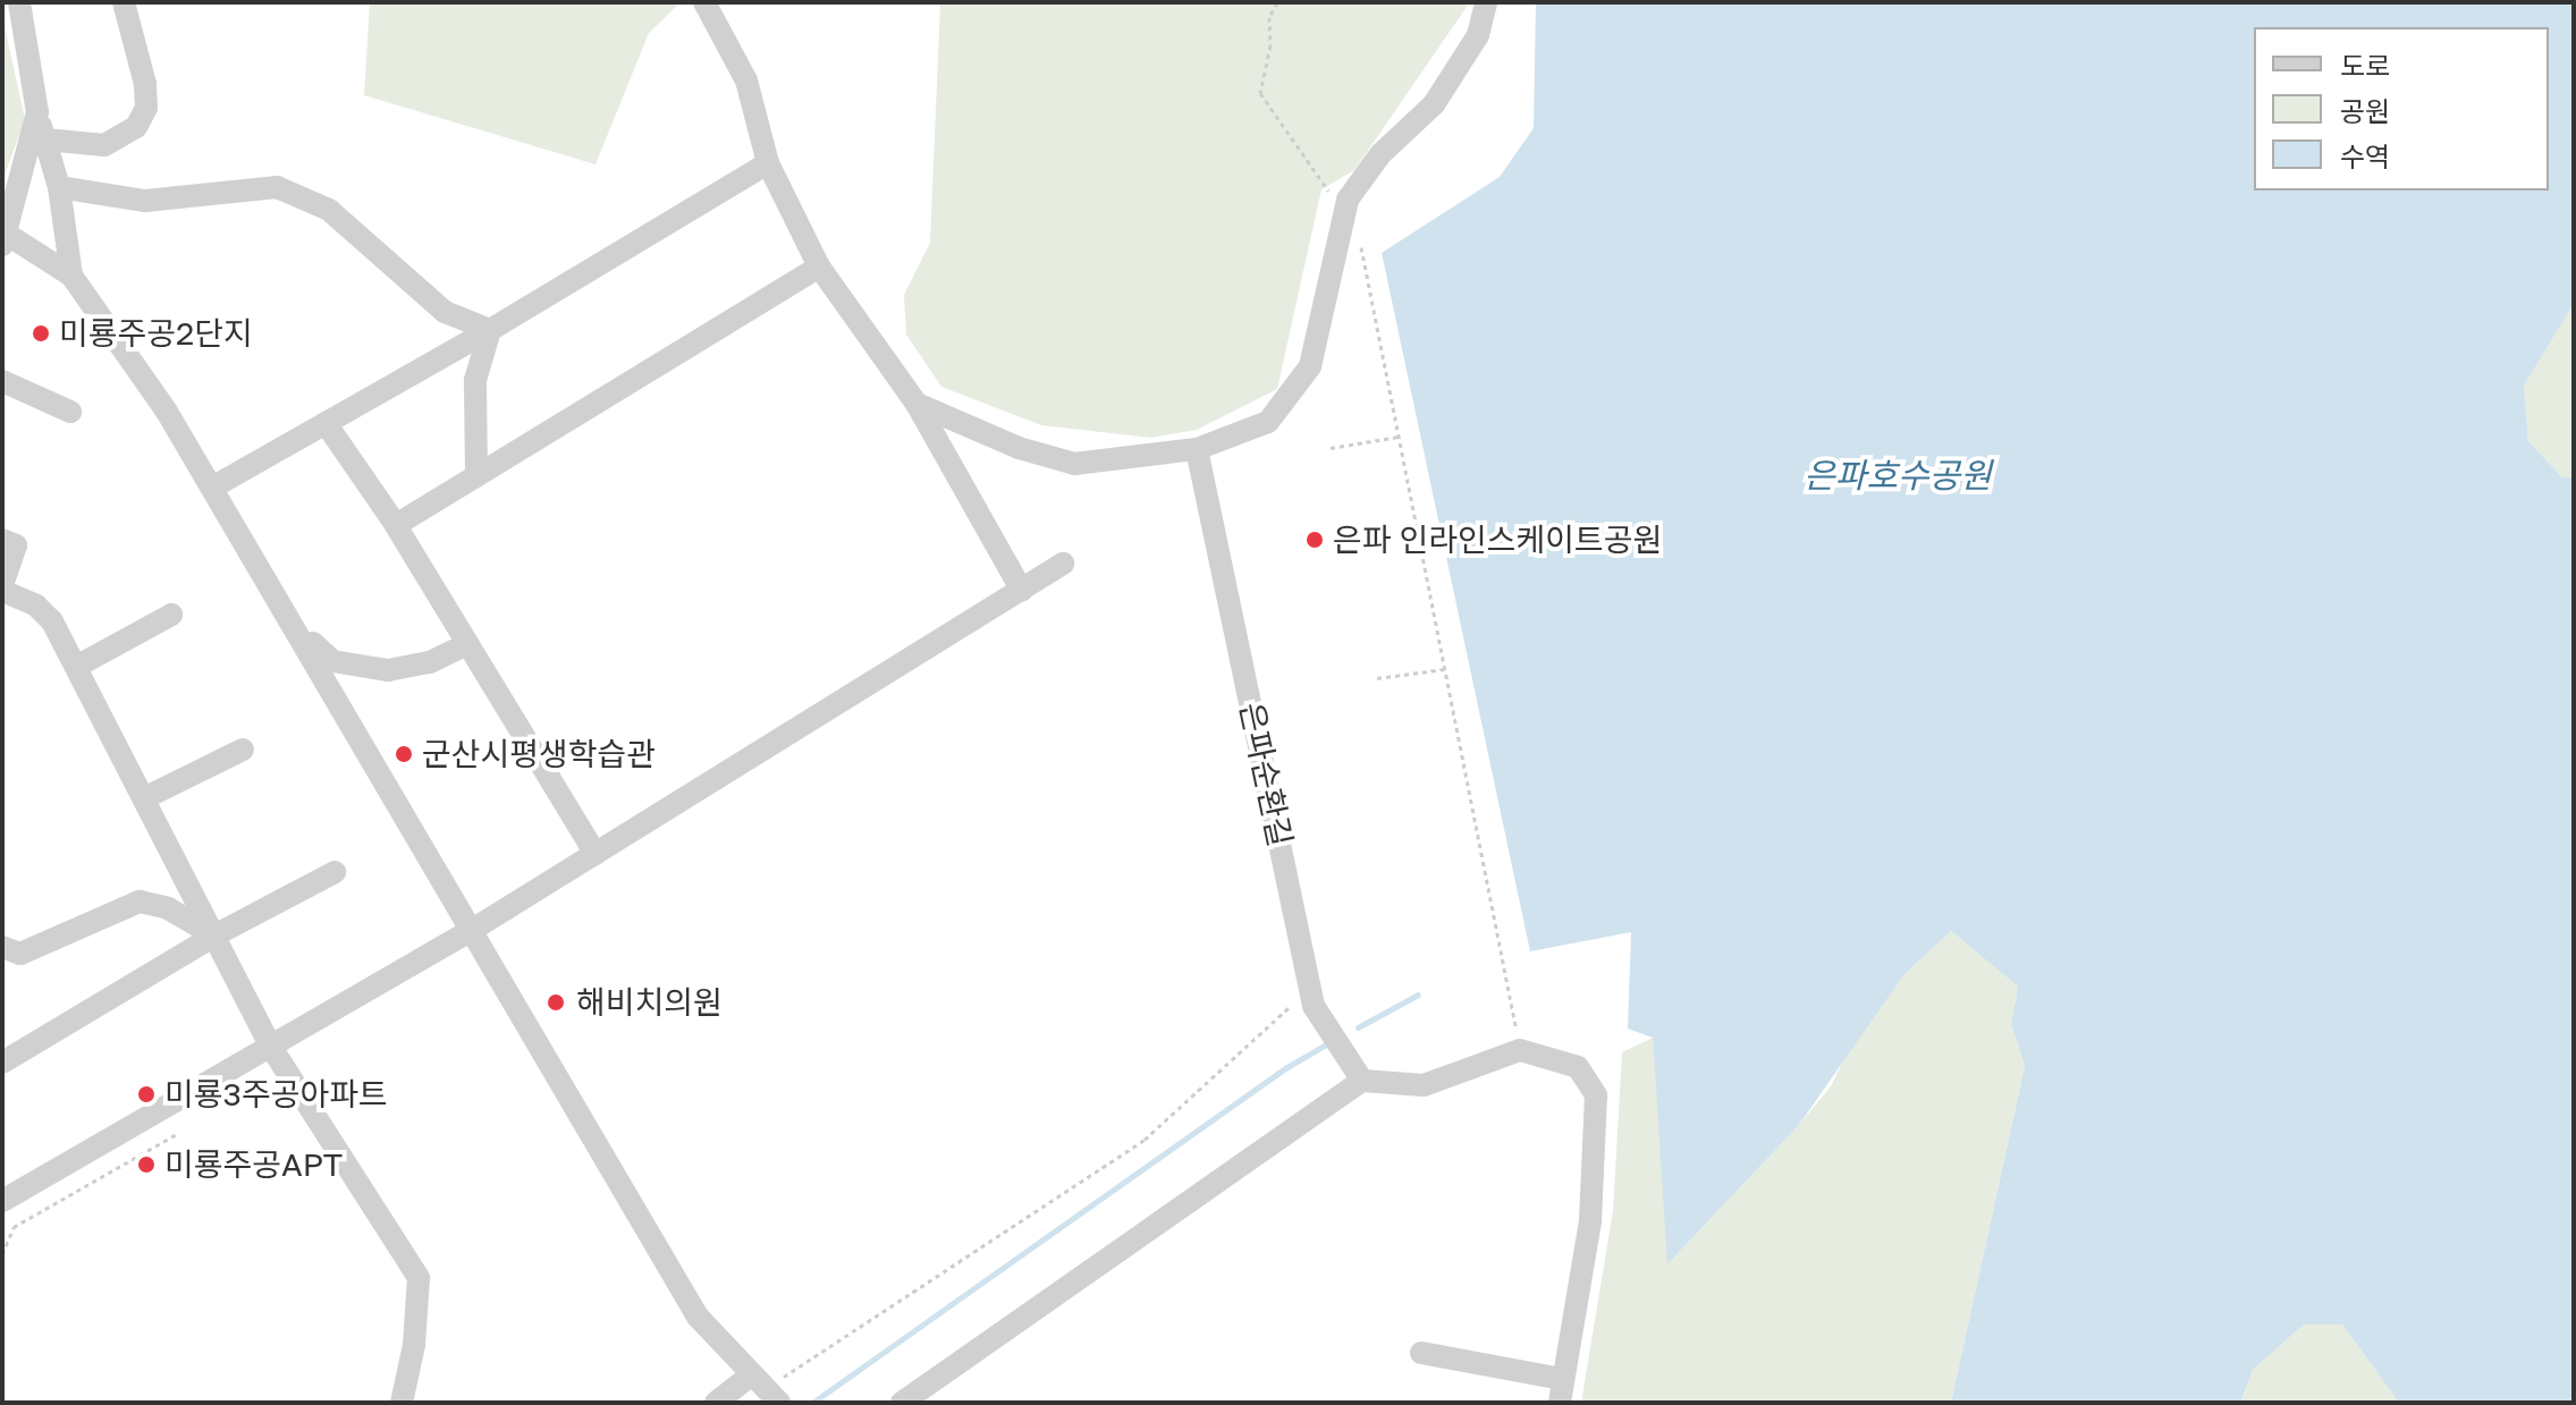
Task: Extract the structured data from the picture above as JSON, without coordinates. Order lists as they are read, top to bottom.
{
  "streets": {
    "street": ["은파순환길"]
  },
  "water": ["은파호수공원"],
  "places": [
    "미룡주공2단지",
    "은파 인라인스케이트공원",
    "군산시평생학습관",
    "해비치의원",
    "미룡3주공아파트",
    "미룡주공APT"
  ],
  "legend": ["도로", "공원", "수역"]
}
